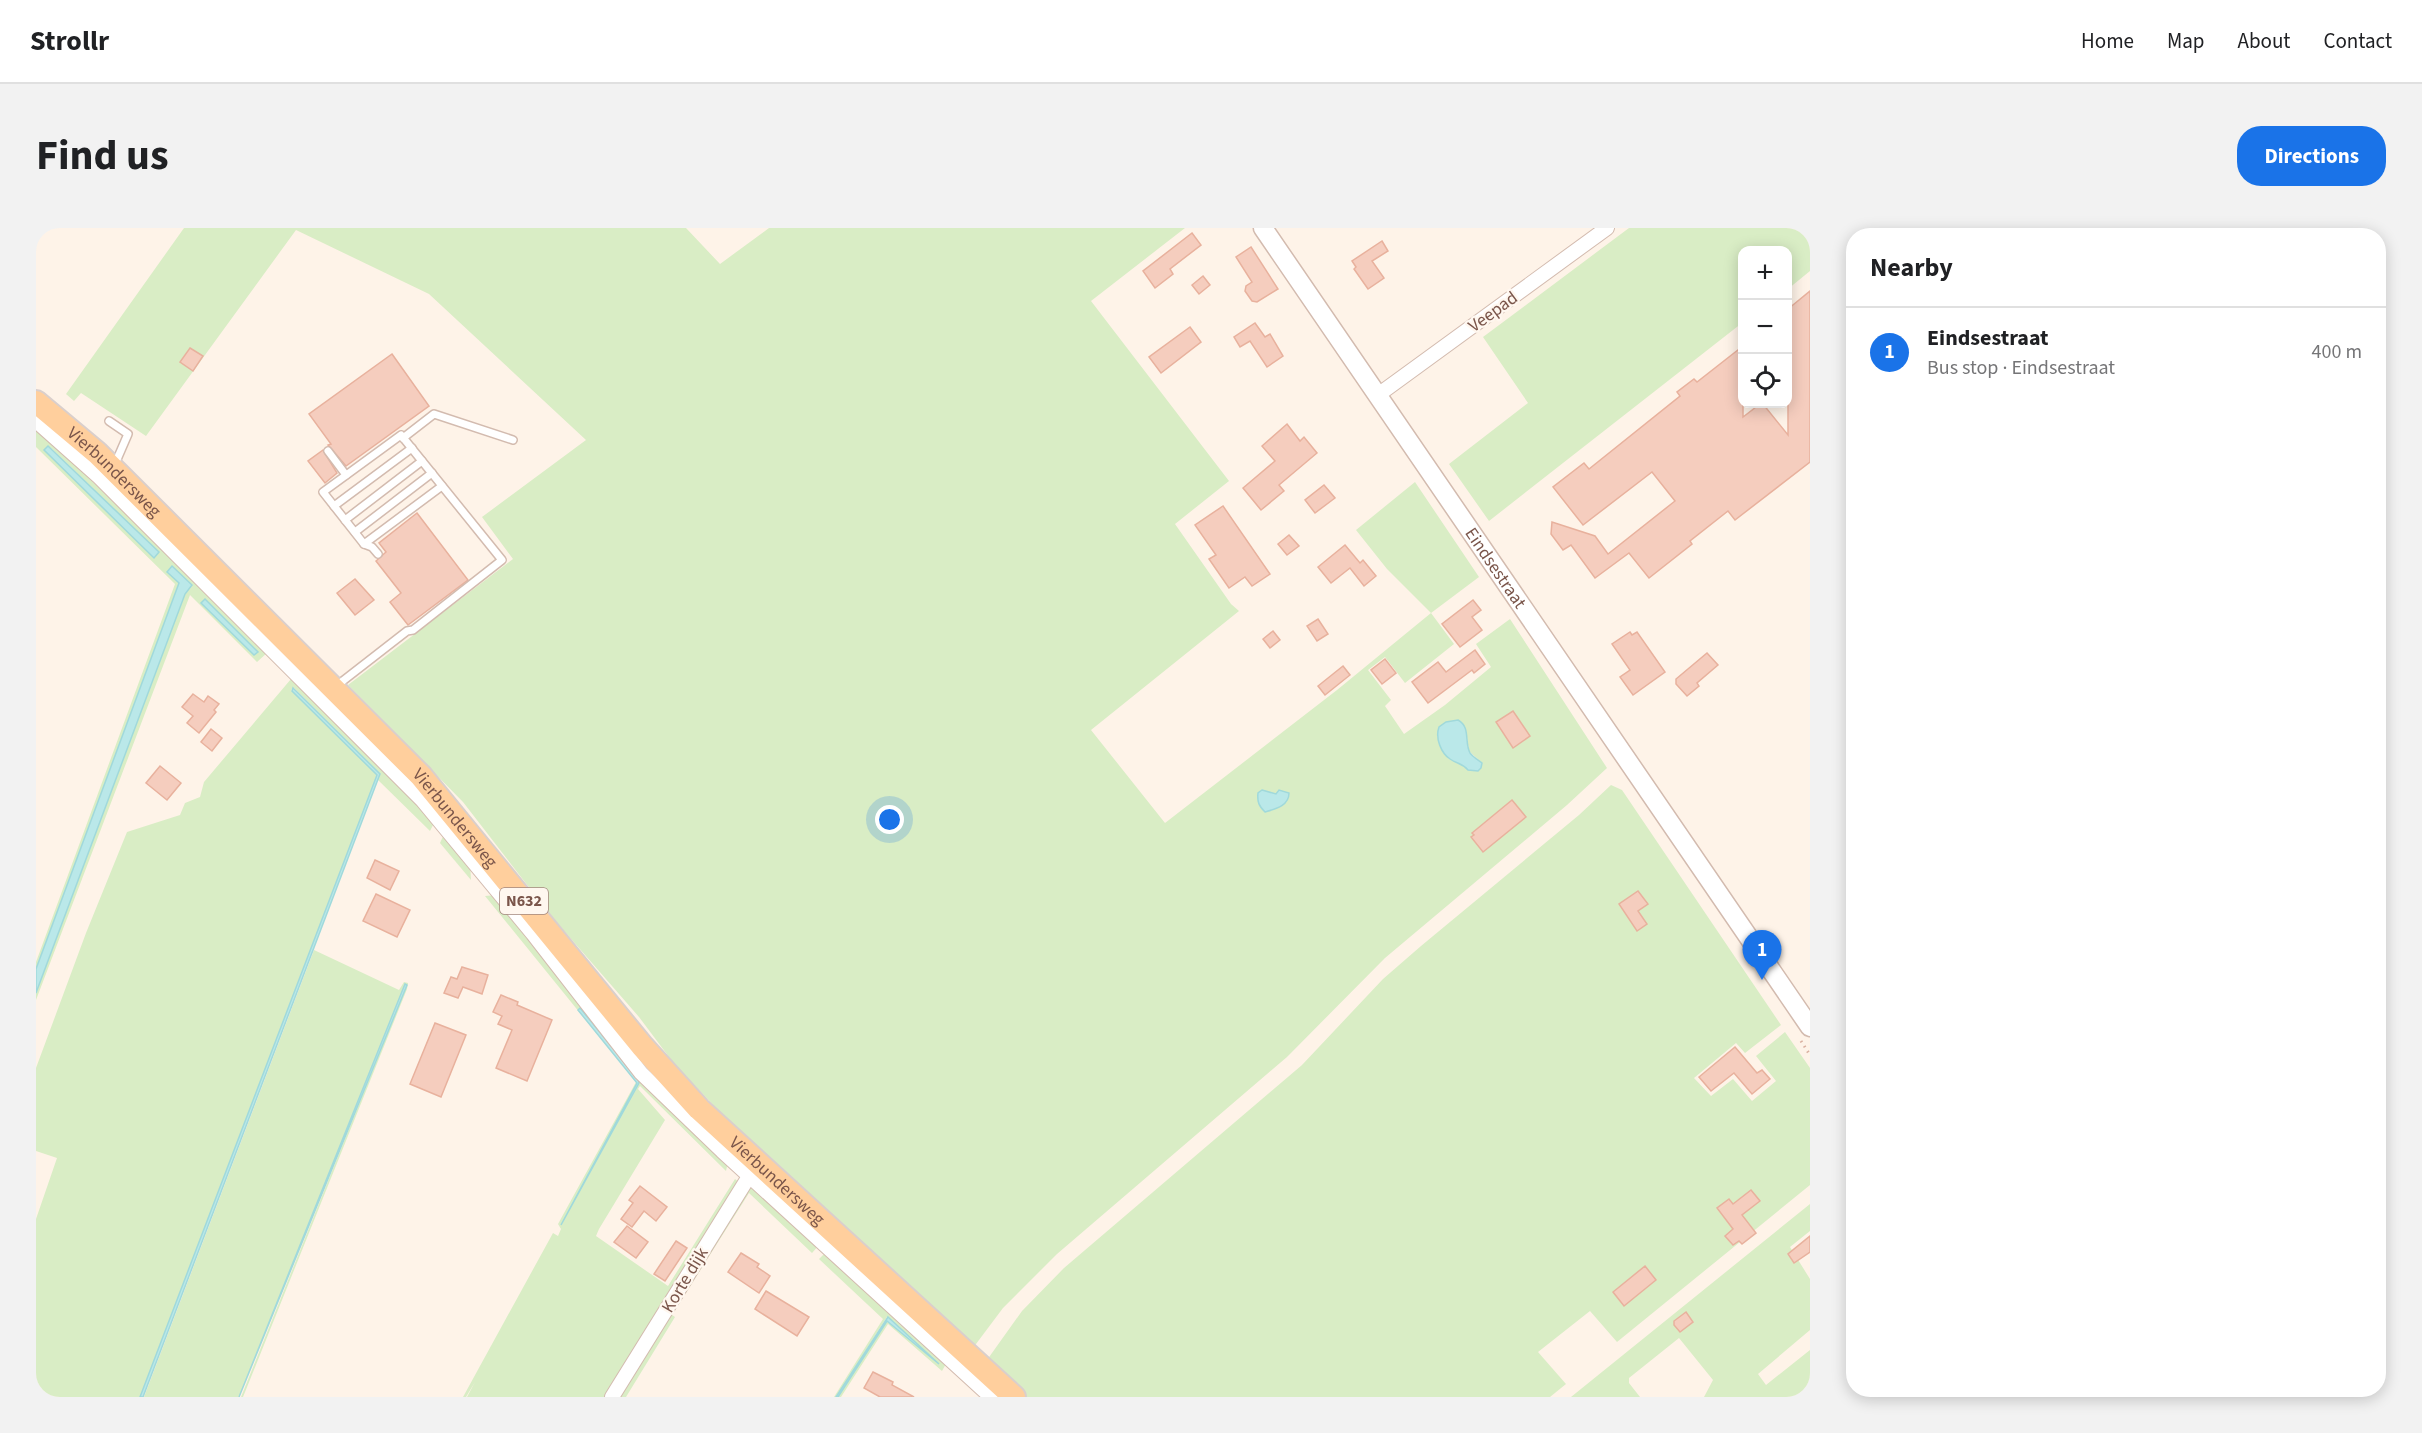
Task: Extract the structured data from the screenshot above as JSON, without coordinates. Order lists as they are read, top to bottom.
{
  "streets": {
    "main road": ["Vierbundersweg", "N632"],
    "street": ["Veepad", "Eindsestraat", "Korte dijk"]
  },
  "crossings": [
    ["Veepad", "Eindsestraat"],
    ["Vierbundersweg", "Korte dijk"]
  ],
  "page": {
    "header": "Strollr",
    "nav": [
      "Home",
      "Map",
      "About",
      "Contact"
    ],
    "title": "Find us",
    "buttons": "Directions",
    "heading": "Nearby",
    "map_buttons": ["+", "−"],
    "list": [
      {
        "mark": "1",
        "name": "Eindsestraat",
        "note": "Bus stop · Eindsestraat",
        "value": "400 m"
      }
    ],
    "pins": "1"
  }
}
